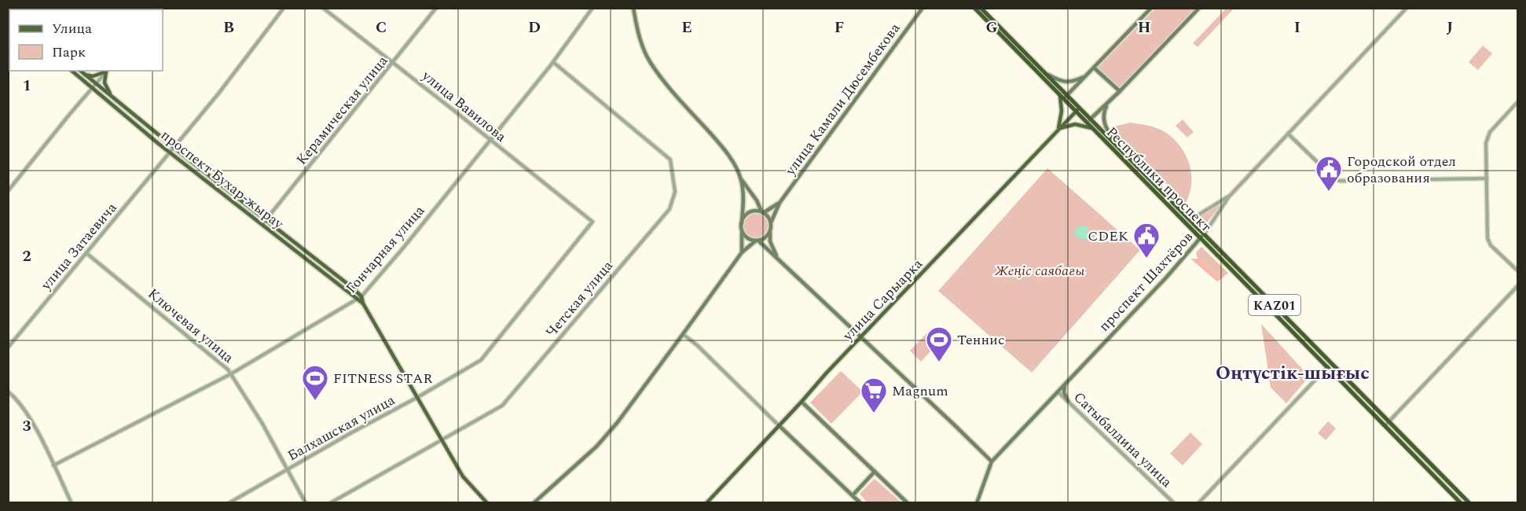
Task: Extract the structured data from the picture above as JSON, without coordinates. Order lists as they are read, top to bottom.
{
  "streets": {
    "highway": ["Республики проспект", "KАZ01"],
    "main road": [
      "улица Камали Дюсембекова",
      "проспект Бухар-жырау",
      "проспект Шахтёров",
      "улица Сарыарка"
    ],
    "street": [
      "улица Вавилова",
      "Керамическая улица",
      "улица Затаевича",
      "Гончарная улица",
      "Четская улица",
      "Ключевая улица",
      "Балхашская улица",
      "Сатыбалдина улица"
    ]
  },
  "crossings": [
    ["улица Вавилова", "Керамическая улица"],
    ["улица Вавилова", "Гончарная улица"],
    ["улица Вавилова", "Балхашская улица"],
    ["Керамическая улица", "проспект Бухар-жырау"],
    ["проспект Бухар-жырау", "улица Затаевича"],
    ["проспект Бухар-жырау", "Гончарная улица"],
    ["Республики проспект", "проспект Шахтёров"],
    ["Республики проспект", "улица Сарыарка"],
    ["улица Затаевича", "Ключевая улица"],
    ["Гончарная улица", "Четская улица"],
    ["Гончарная улица", "Ключевая улица"],
    ["проспект Шахтёров", "Сатыбалдина улица"],
    ["Ключевая улица", "Балхашская улица"]
  ],
  "districts": ["Оңтүстік-шығыс"],
  "parks": ["Жеңіс саябағы"],
  "places": {
    "public building": ["Городской отдел образования", "CDEK"],
    "sports": ["Теннис", "FITNESS STAR"],
    "supermarket": ["Magnum"]
  },
  "legend": ["Улица", "Парк"],
  "grid": {
    "columns": [
      "B",
      "C",
      "D",
      "E",
      "F",
      "G",
      "H",
      "I",
      "J"
    ],
    "rows": ["1", "2", "3"]
  }
}
